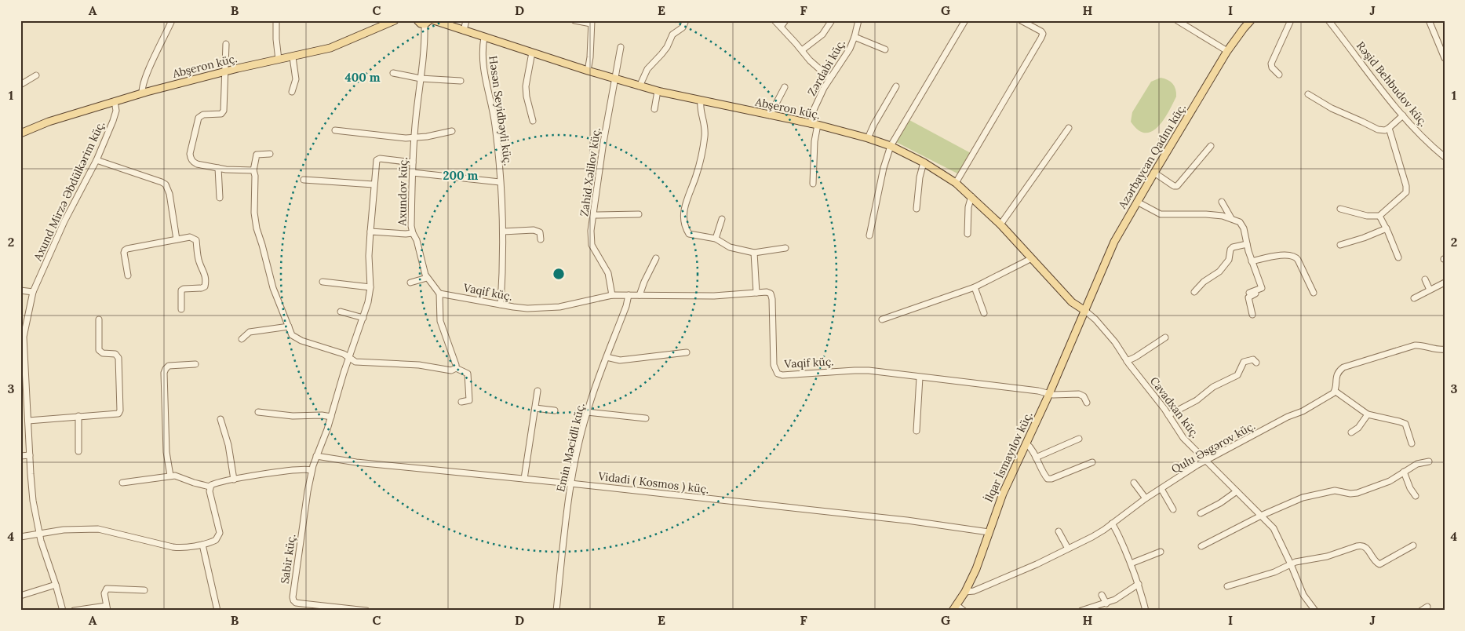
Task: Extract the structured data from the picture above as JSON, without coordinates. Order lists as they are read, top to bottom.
{
  "streets": {
    "main road": ["Abşeron küç.", "Azərbaycan Qadını küç.", "İlqar İsmayılov küç."],
    "street": [
      "Zərdabi küç.",
      "Rəşid Behbudov küç.",
      "Həsən Seyidbəyli küç.",
      "Zahid Xəlilov küç.",
      "Axund Mirzə Əbdülkərim küç.",
      "Axundov küç.",
      "Vaqif küç.",
      "Cavadxan küç.",
      "Emin Məcidli küç.",
      "Qulu Əsgərov küç.",
      "Vidadi ( Kosmos ) küç.",
      "Sabir küç."
    ]
  },
  "crossings": [
    ["Abşeron küç.", "Zərdabi küç."],
    ["Abşeron küç.", "Həsən Seyidbəyli küç."],
    ["Abşeron küç.", "Azərbaycan Qadını küç."],
    ["Abşeron küç.", "Zahid Xəlilov küç."],
    ["Abşeron küç.", "Axund Mirzə Əbdülkərim küç."],
    ["Abşeron küç.", "Cavadxan küç."],
    ["Abşeron küç.", "İlqar İsmayılov küç."],
    ["Həsən Seyidbəyli küç.", "Vaqif küç."],
    ["Azərbaycan Qadını küç.", "Cavadxan küç."],
    ["Azərbaycan Qadını küç.", "İlqar İsmayılov küç."],
    ["Zahid Xəlilov küç.", "Vaqif küç."],
    ["Vaqif küç.", "Emin Məcidli küç."],
    ["Vaqif küç.", "İlqar İsmayılov küç."],
    ["Cavadxan küç.", "Qulu Əsgərov küç."],
    ["Cavadxan küç.", "İlqar İsmayılov küç."],
    ["Emin Məcidli küç.", "Vidadi ( Kosmos ) küç."],
    ["Qulu Əsgərov küç.", "İlqar İsmayılov küç."],
    ["İlqar İsmayılov küç.", "Vidadi ( Kosmos ) küç."]
  ],
  "grid": {
    "columns": [
      "A",
      "B",
      "C",
      "D",
      "E",
      "F",
      "G",
      "H",
      "I",
      "J"
    ],
    "rows": [
      "1",
      "2",
      "3",
      "4"
    ]
  },
  "rings": ["400 m", "200 m"]
}
